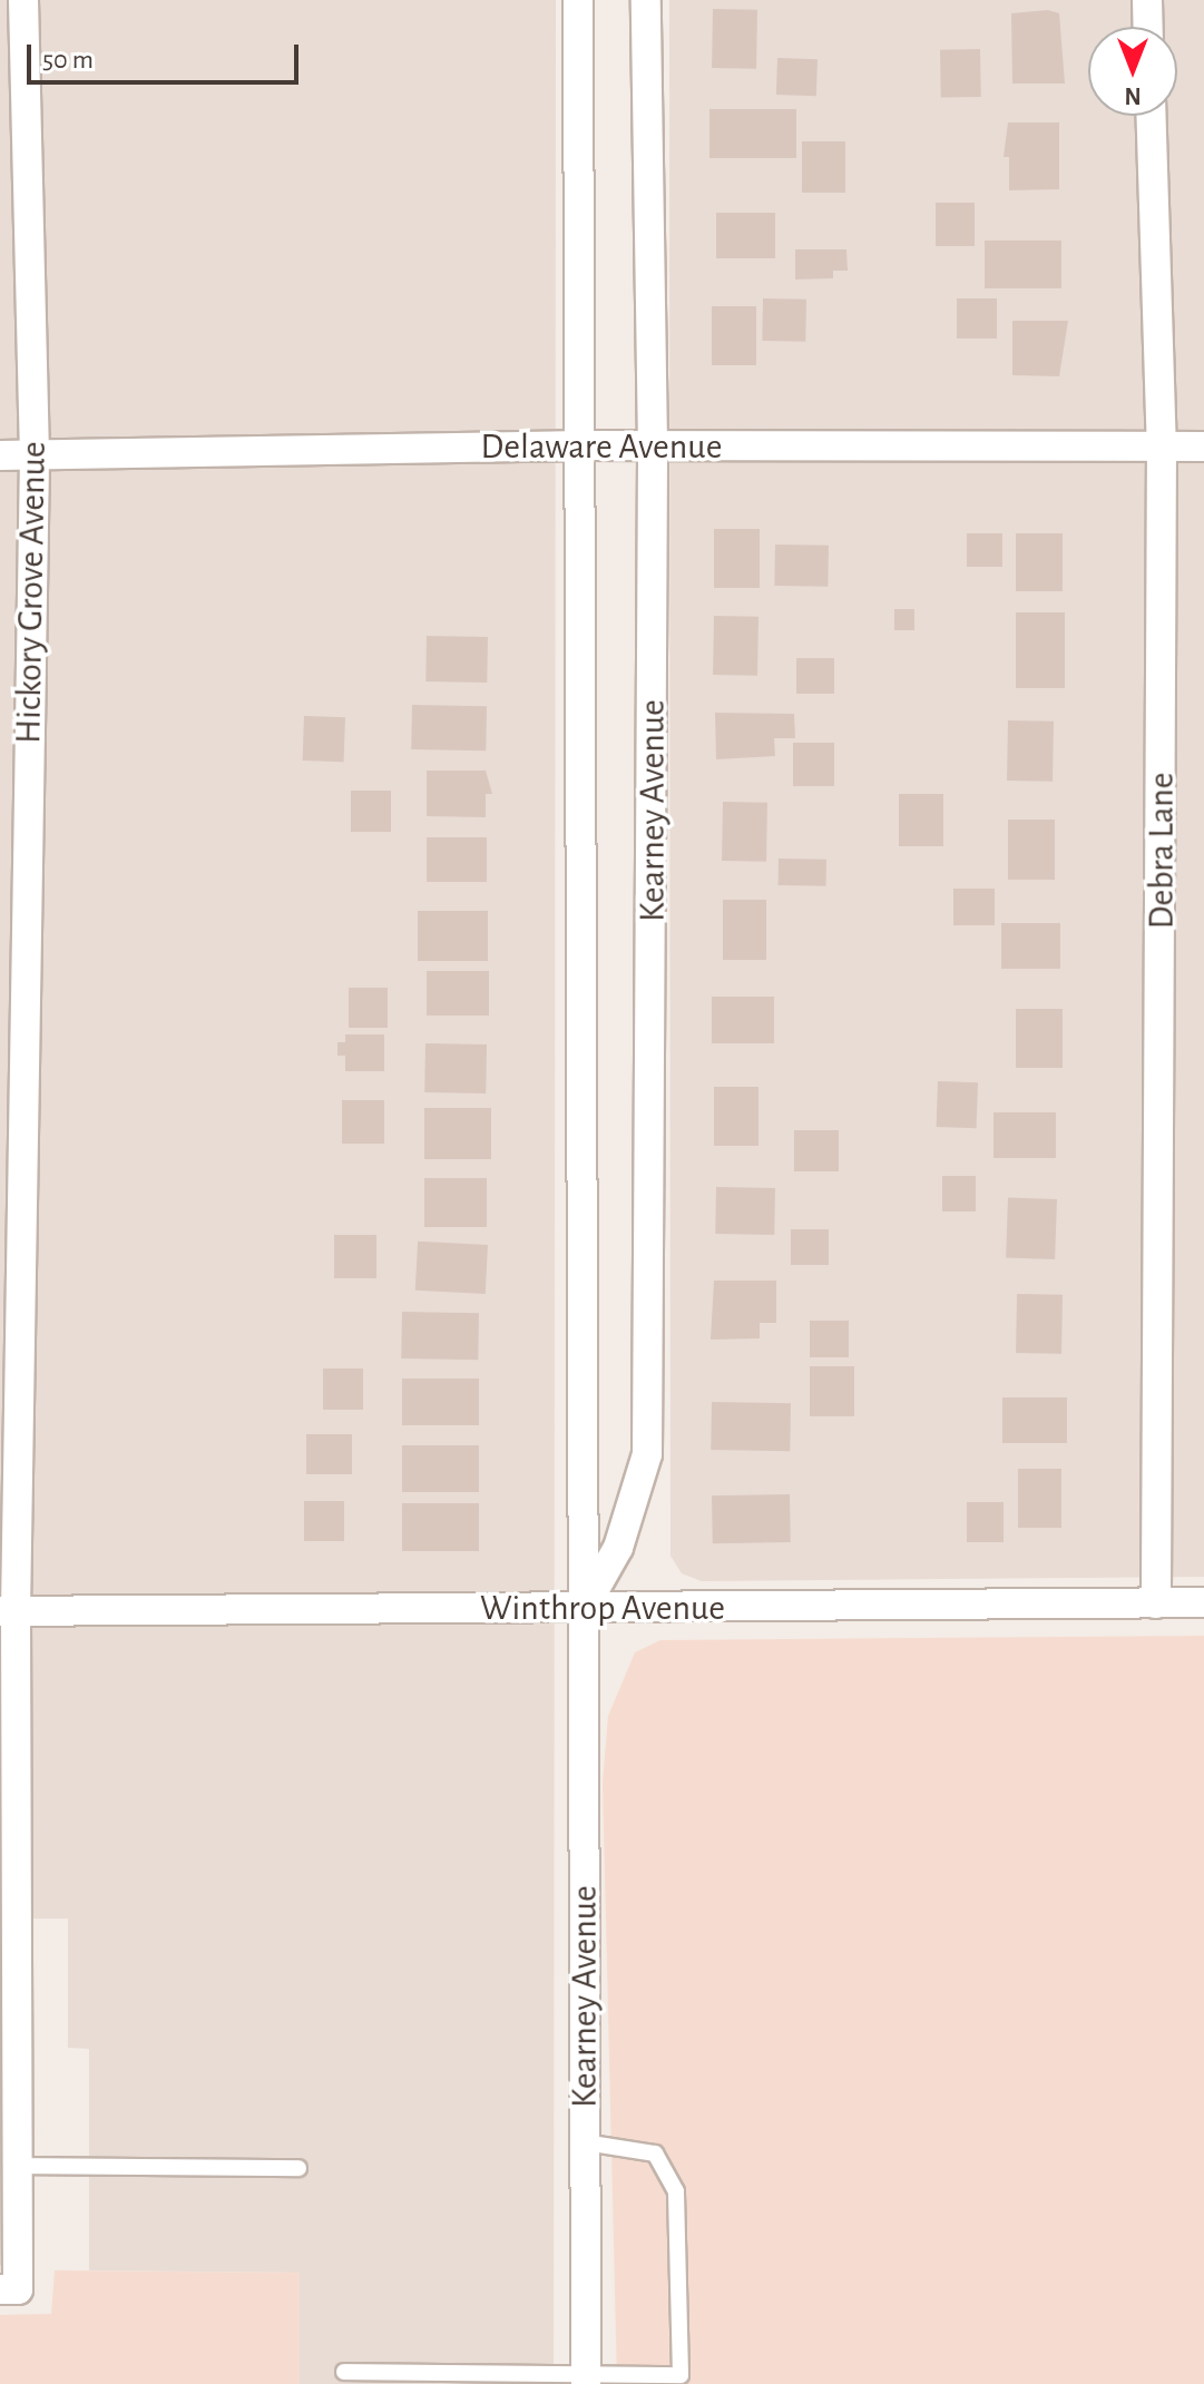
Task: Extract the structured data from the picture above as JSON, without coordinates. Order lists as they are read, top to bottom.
{
  "streets": {
    "street": [
      "Delaware Avenue",
      "Hickory Grove Avenue",
      "Kearney Avenue",
      "Debra Lane",
      "Winthrop Avenue"
    ]
  },
  "crossings": [
    ["Delaware Avenue", "Hickory Grove Avenue"],
    ["Delaware Avenue", "Kearney Avenue"],
    ["Delaware Avenue", "Debra Lane"],
    ["Hickory Grove Avenue", "Winthrop Avenue"],
    ["Kearney Avenue", "Winthrop Avenue"],
    ["Debra Lane", "Winthrop Avenue"]
  ],
  "scale_bar": "50 m",
  "north": "bottom"
}
